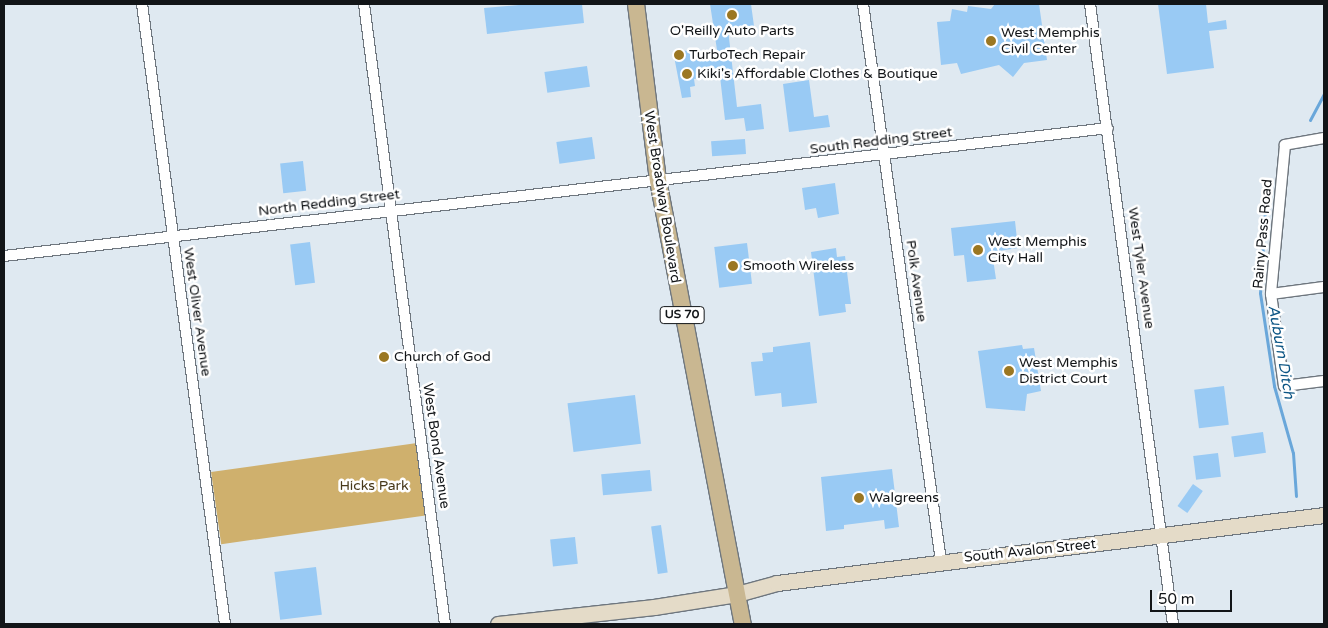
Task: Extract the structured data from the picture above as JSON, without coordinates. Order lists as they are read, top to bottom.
{
  "streets": {
    "main road": ["West Broadway Boulevard", "US 70"],
    "street": [
      "South Redding Street",
      "North Redding Street",
      "Rainy Pass Road",
      "West Tyler Avenue",
      "Polk Avenue",
      "West Oliver Avenue",
      "West Bond Avenue",
      "South Avalon Street"
    ]
  },
  "crossings": [
    ["South Redding Street", "West Broadway Boulevard"],
    ["South Redding Street", "North Redding Street"],
    ["South Redding Street", "West Tyler Avenue"],
    ["South Redding Street", "Polk Avenue"],
    ["West Broadway Boulevard", "North Redding Street"],
    ["West Broadway Boulevard", "South Avalon Street"],
    ["North Redding Street", "West Oliver Avenue"],
    ["North Redding Street", "West Bond Avenue"],
    ["West Tyler Avenue", "South Avalon Street"],
    ["Polk Avenue", "South Avalon Street"]
  ],
  "water": ["Auburn Ditch"],
  "parks": ["Hicks Park"],
  "places": [
    "O'Reilly Auto Parts",
    "West Memphis Civil Center",
    "TurboTech Repair",
    "Kiki's Affordable Clothes & Boutique",
    "West Memphis City Hall",
    "Smooth Wireless",
    "Church of God",
    "West Memphis District Court",
    "Walgreens"
  ],
  "scale_bar": "50 m"
}
